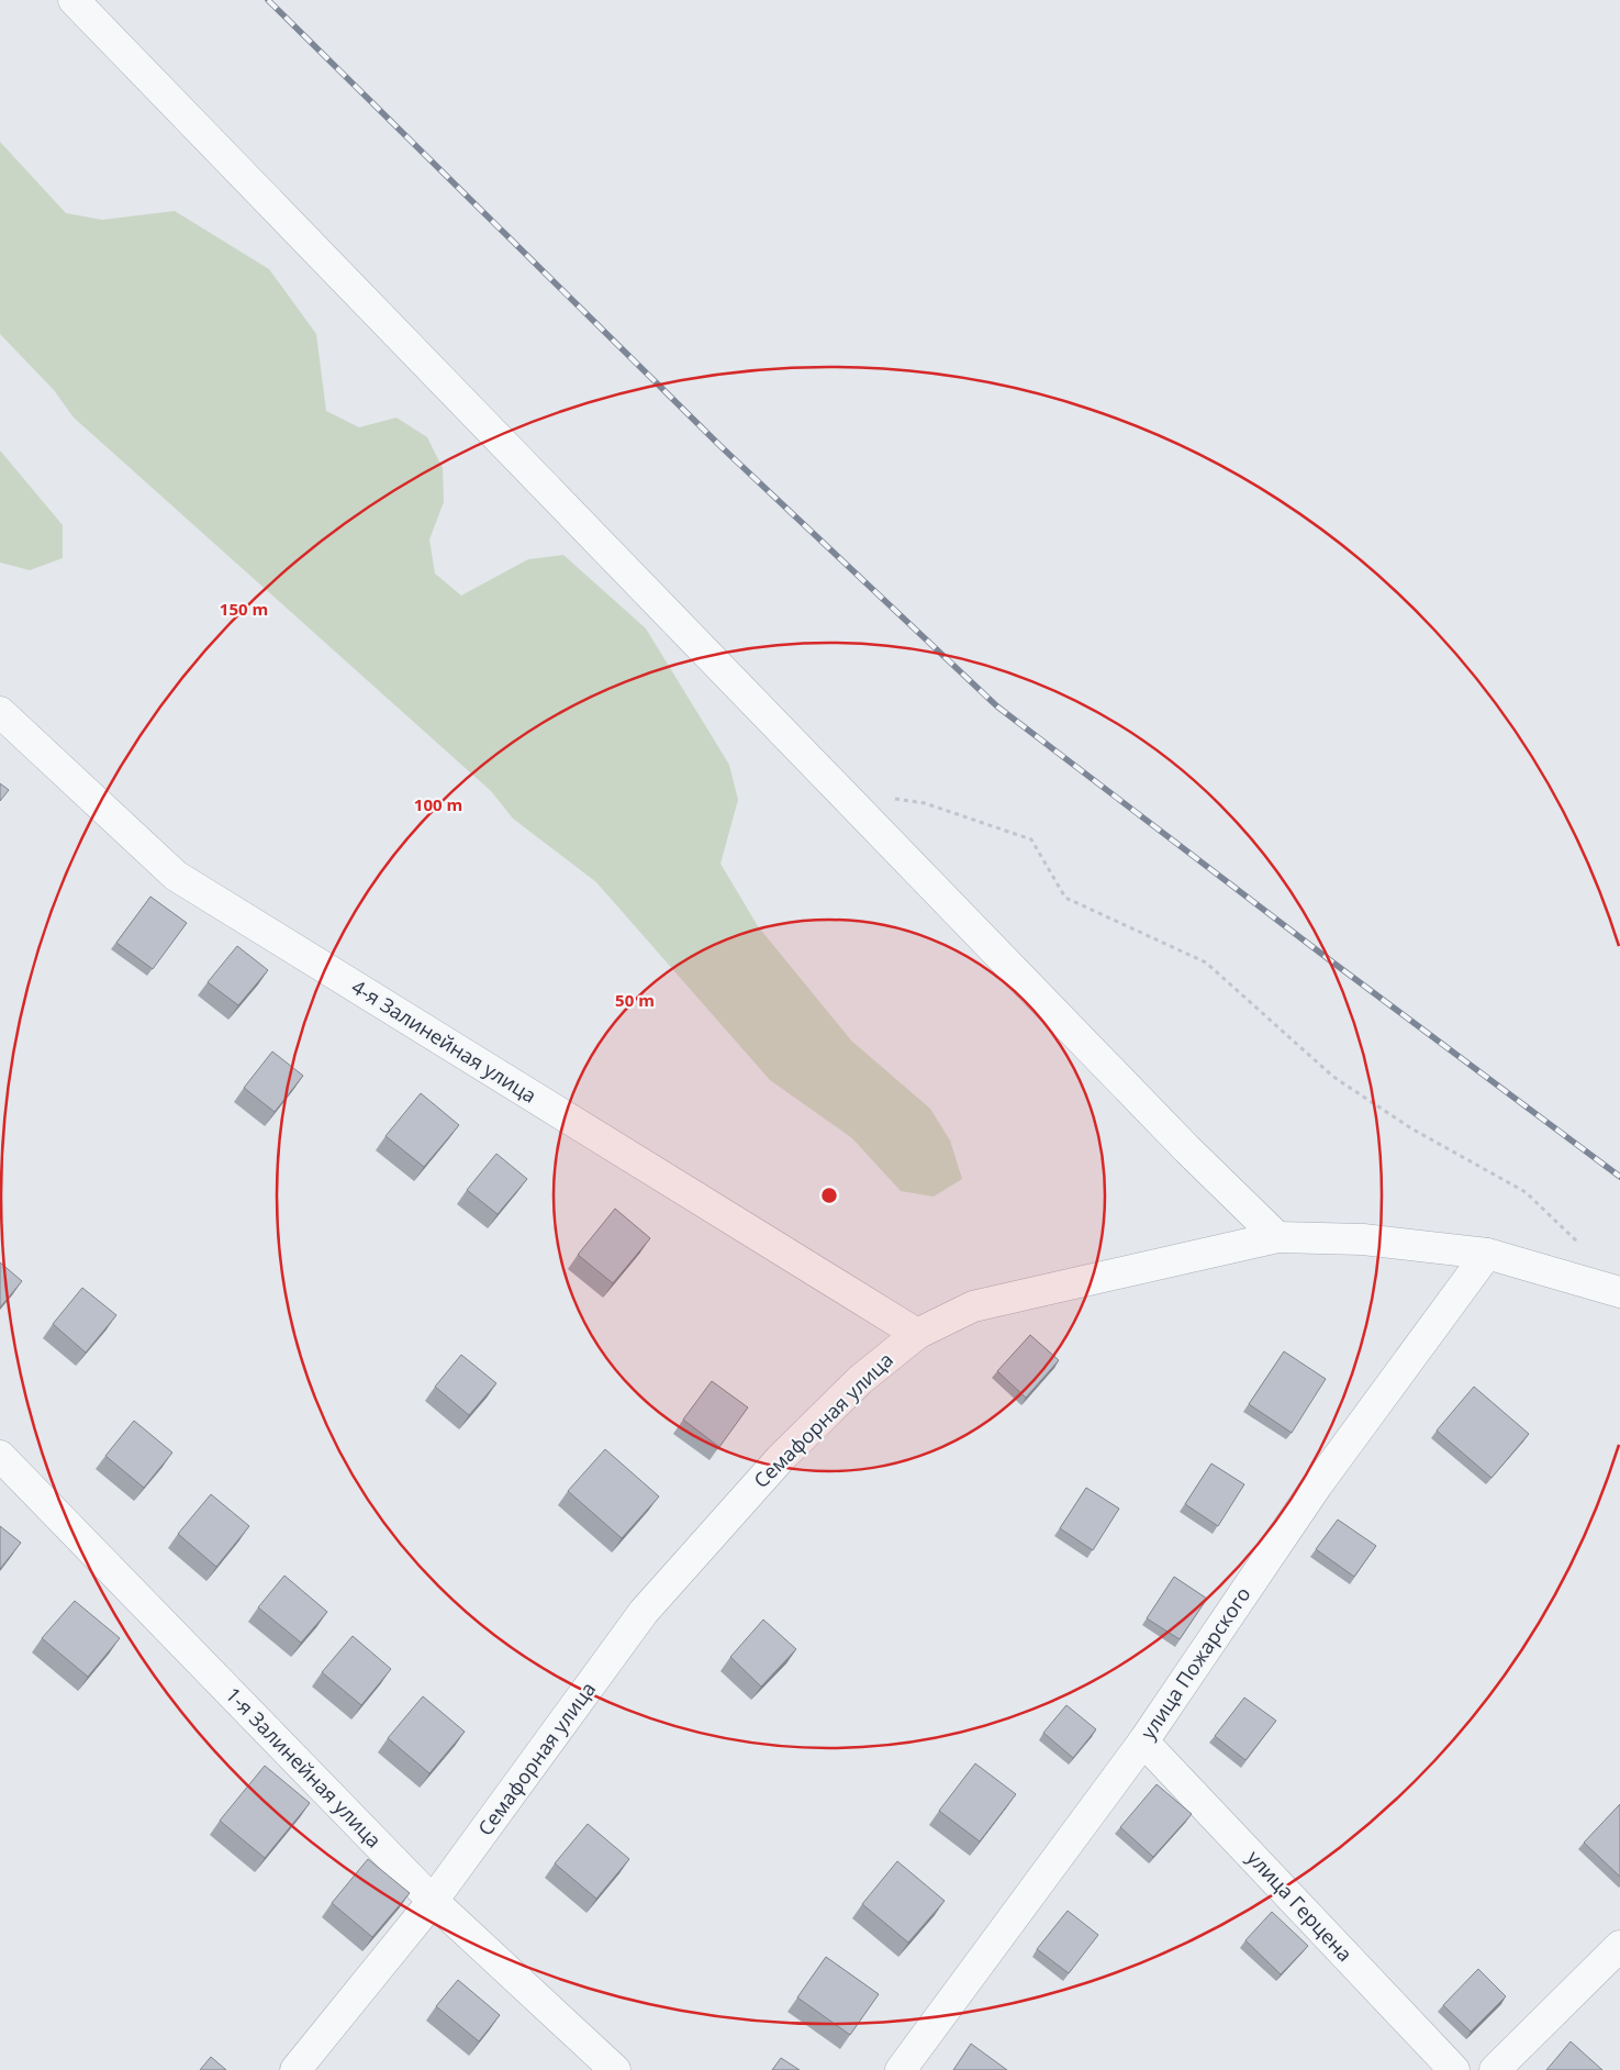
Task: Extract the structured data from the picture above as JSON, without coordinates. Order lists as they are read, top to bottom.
{
  "streets": {
    "street": [
      "4-я Залинейная улица",
      "Семафорная улица",
      "улица Пожарского",
      "1-я Залинейная улица",
      "улица Герцена"
    ]
  },
  "crossings": [
    ["4-я Залинейная улица", "Семафорная улица"],
    ["Семафорная улица", "улица Пожарского"],
    ["Семафорная улица", "1-я Залинейная улица"],
    ["улица Пожарского", "улица Герцена"]
  ],
  "rings": ["150 m", "100 m", "50 m"]
}
